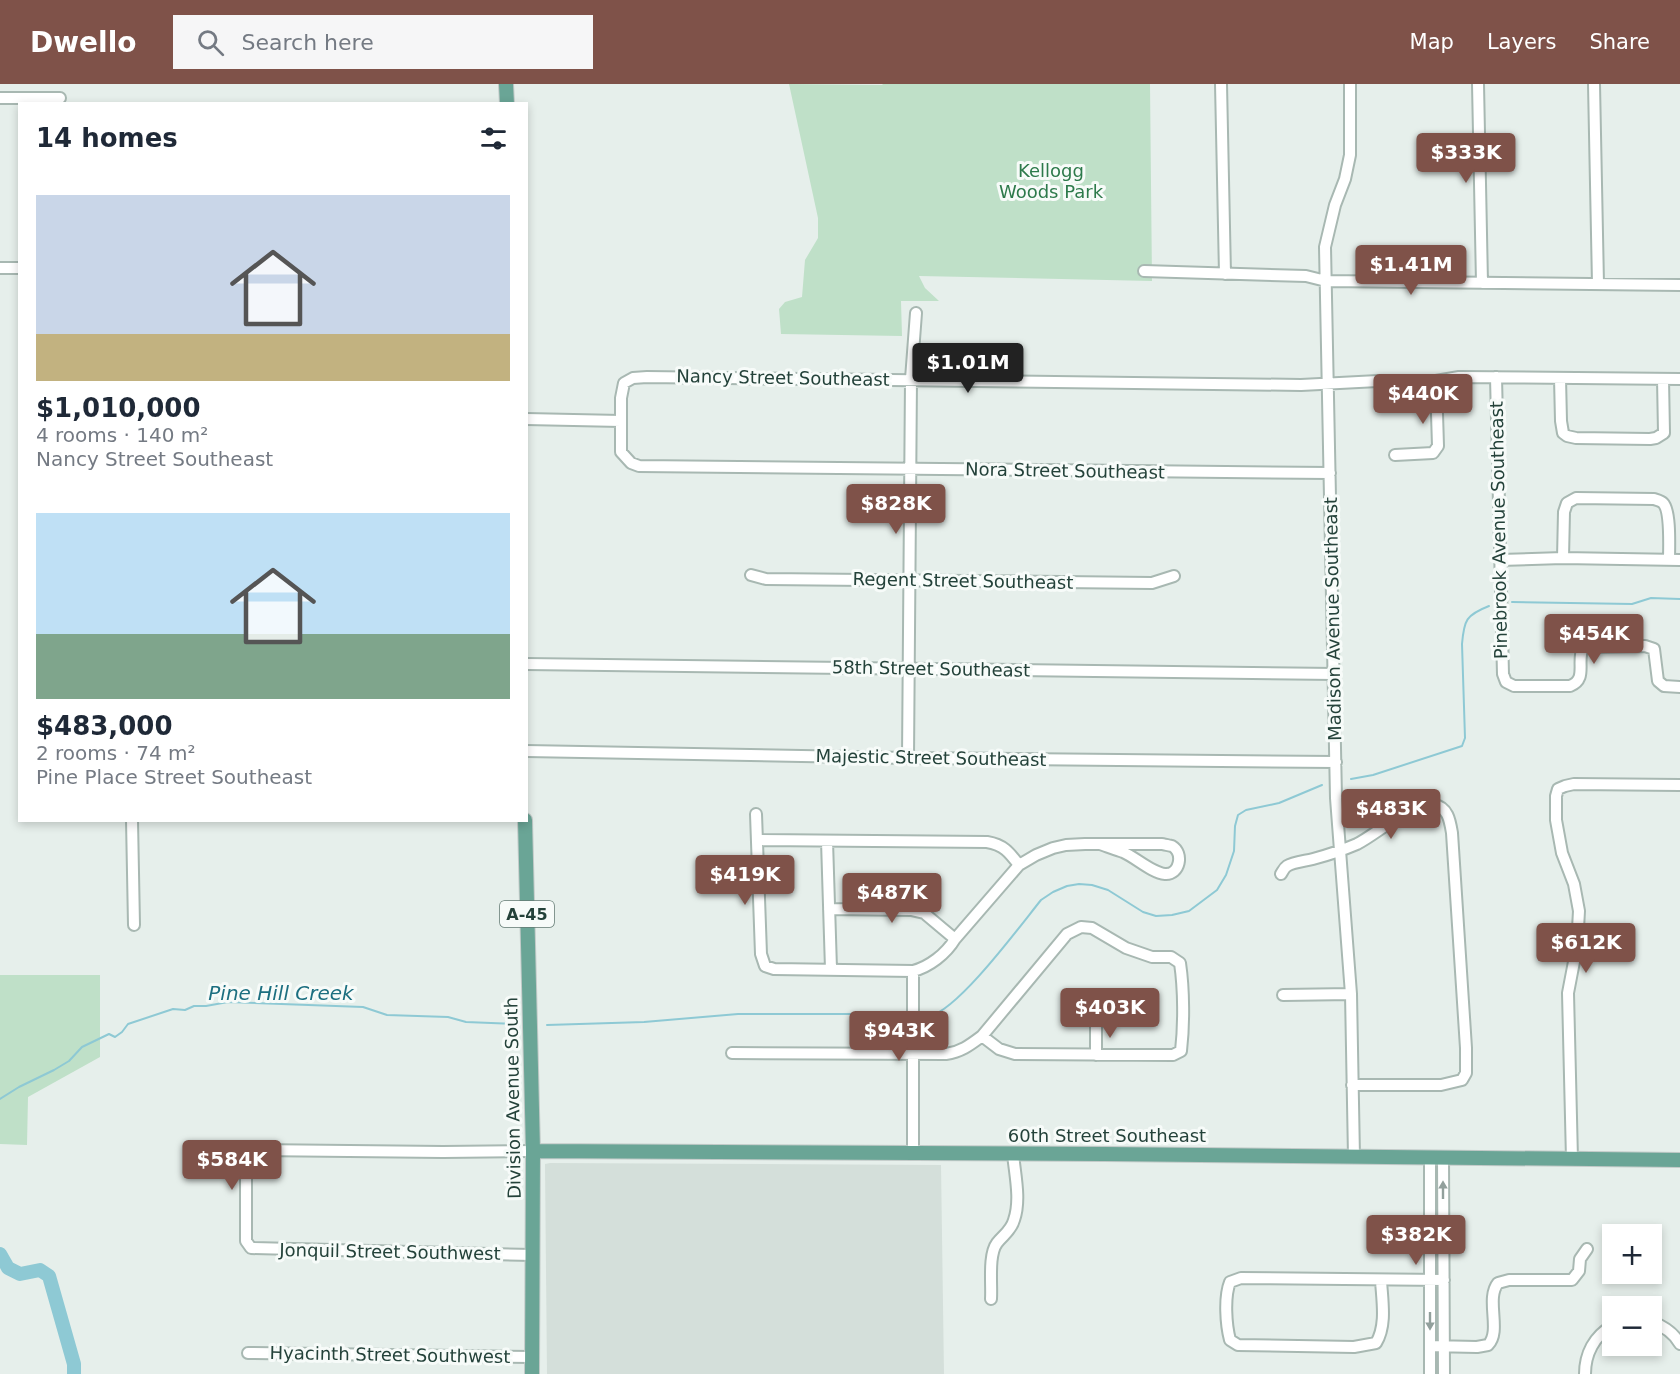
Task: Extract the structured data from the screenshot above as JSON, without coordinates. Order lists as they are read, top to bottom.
{
  "streets": {
    "main road": ["A-45", "Division Avenue South", "60th Street Southeast"],
    "street": [
      "Nancy Street Southeast",
      "Nora Street Southeast",
      "Pinebrook Avenue Southeast",
      "Regent Street Southeast",
      "Madison Avenue Southeast",
      "58th Street Southeast",
      "Majestic Street Southeast",
      "Jonquil Street Southwest",
      "Hyacinth Street Southwest"
    ]
  },
  "crossings": [
    ["Nancy Street Southeast", "Nora Street Southeast"],
    ["Nancy Street Southeast", "Pinebrook Avenue Southeast"],
    ["Nancy Street Southeast", "Madison Avenue Southeast"],
    ["Nora Street Southeast", "Madison Avenue Southeast"],
    ["Madison Avenue Southeast", "58th Street Southeast"],
    ["Madison Avenue Southeast", "Majestic Street Southeast"],
    ["Madison Avenue Southeast", "60th Street Southeast"],
    ["Division Avenue South", "60th Street Southeast"],
    ["Division Avenue South", "Jonquil Street Southwest"],
    ["Division Avenue South", "Hyacinth Street Southwest"],
    ["60th Street Southeast", "Jonquil Street Southwest"]
  ],
  "water": ["Pine Hill Creek"],
  "parks": ["Kellogg Woods Park"],
  "page": {
    "header": "Dwello",
    "search": "Search here",
    "nav": ["Map", "Layers", "Share"],
    "heading": "14 homes",
    "price": [
      "$333K",
      "$1.41M",
      "$1.01M",
      "$440K",
      "$828K",
      "$454K",
      "$483K",
      "$419K",
      "$487K",
      "$612K",
      "$403K",
      "$943K",
      "$584K",
      "$382K"
    ],
    "list": [
      {
        "name": "$1,010,000",
        "note": "4 rooms · 140 m² · Nancy Street Southeast"
      },
      {
        "name": "$483,000",
        "note": "2 rooms · 74 m² · Pine Place Street Southeast"
      }
    ],
    "map_buttons": ["+", "−"]
  }
}
